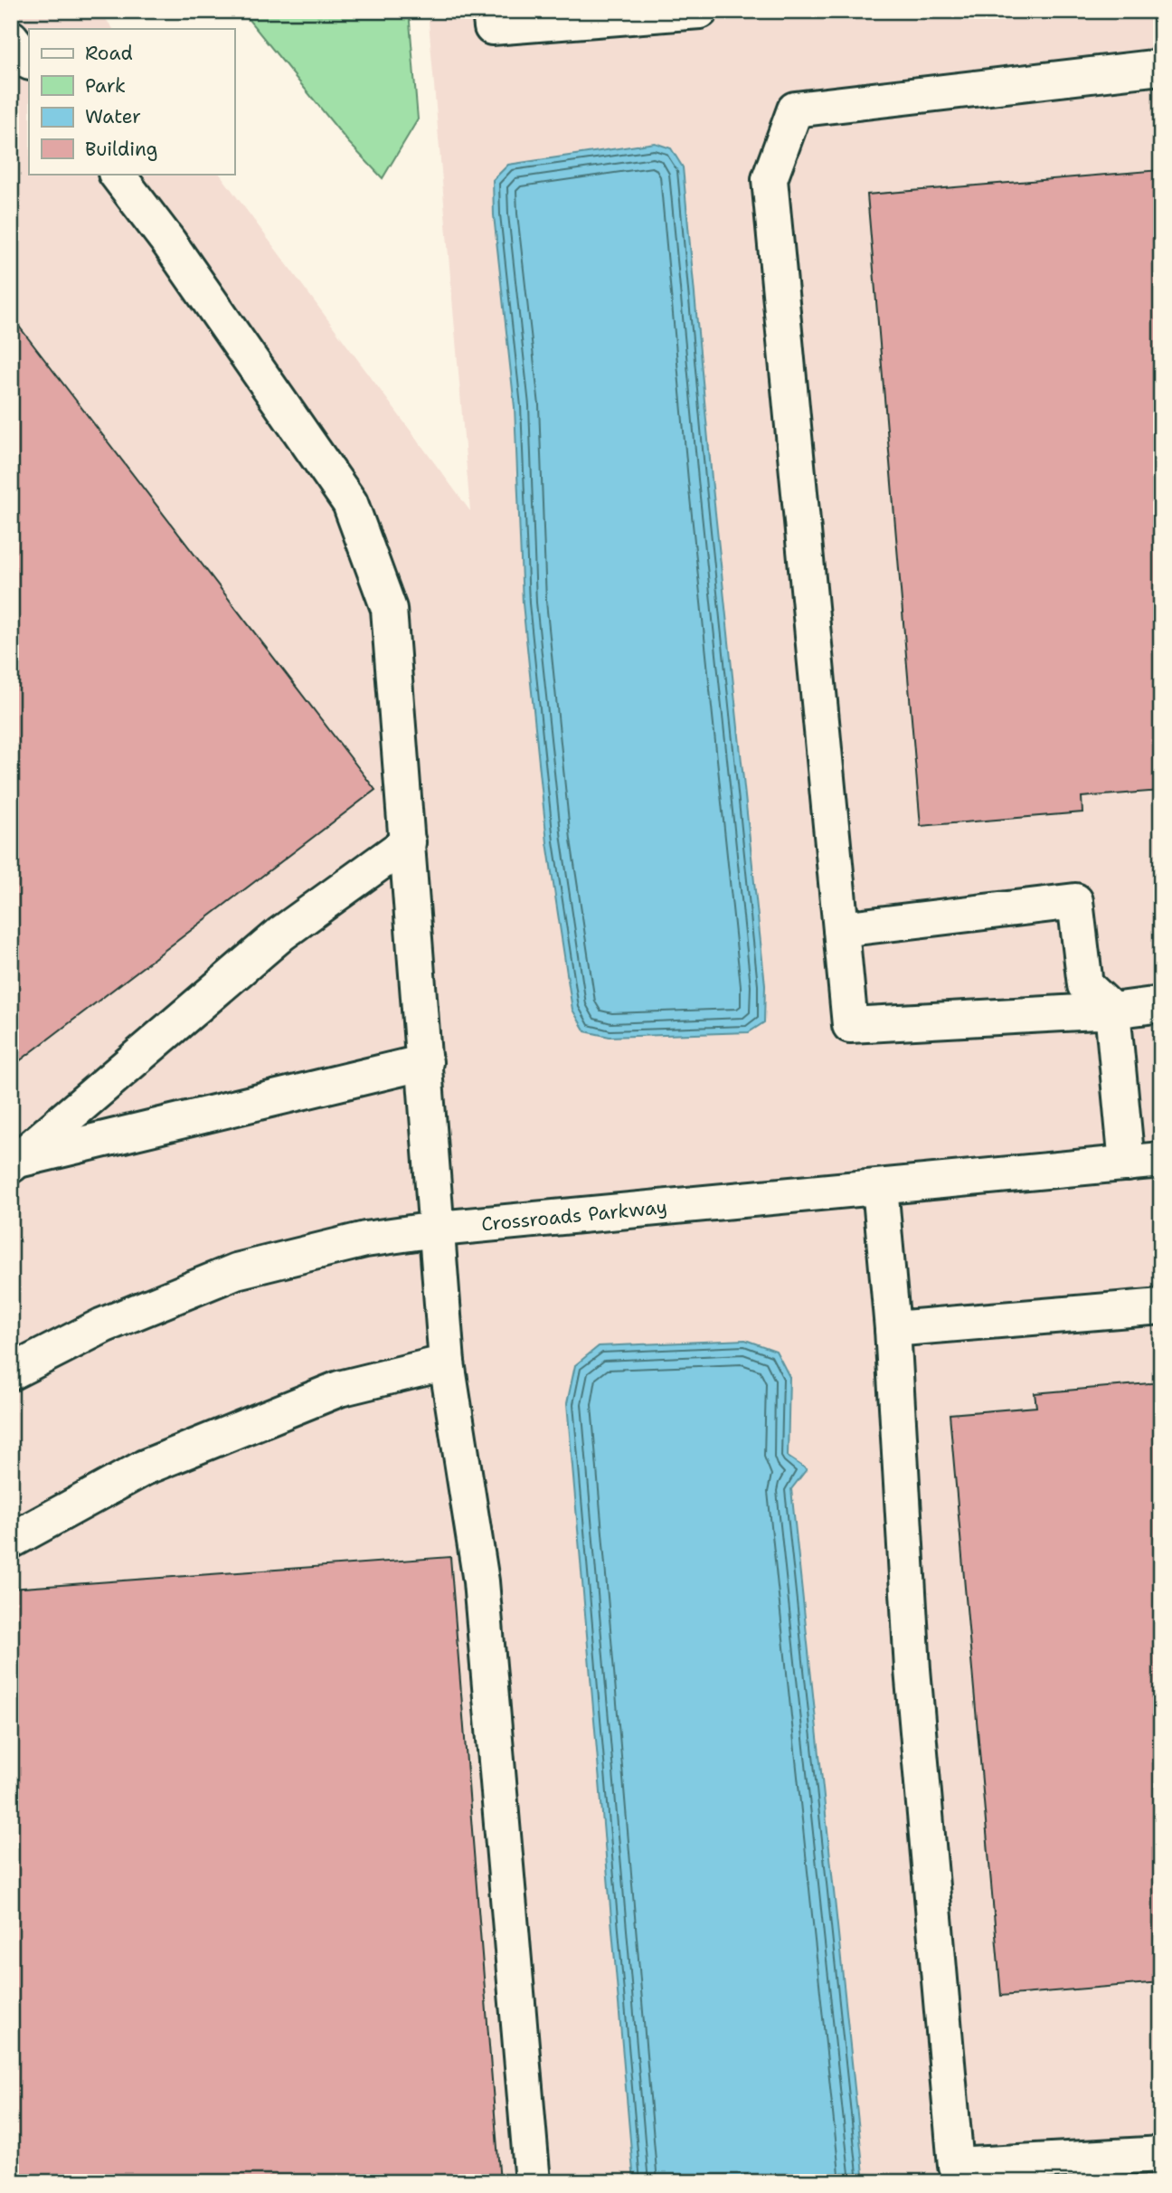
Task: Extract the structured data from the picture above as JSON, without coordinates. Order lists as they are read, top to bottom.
{
  "streets": {
    "street": ["Crossroads Parkway"]
  },
  "legend": [
    "Road",
    "Park",
    "Water",
    "Building"
  ]
}
